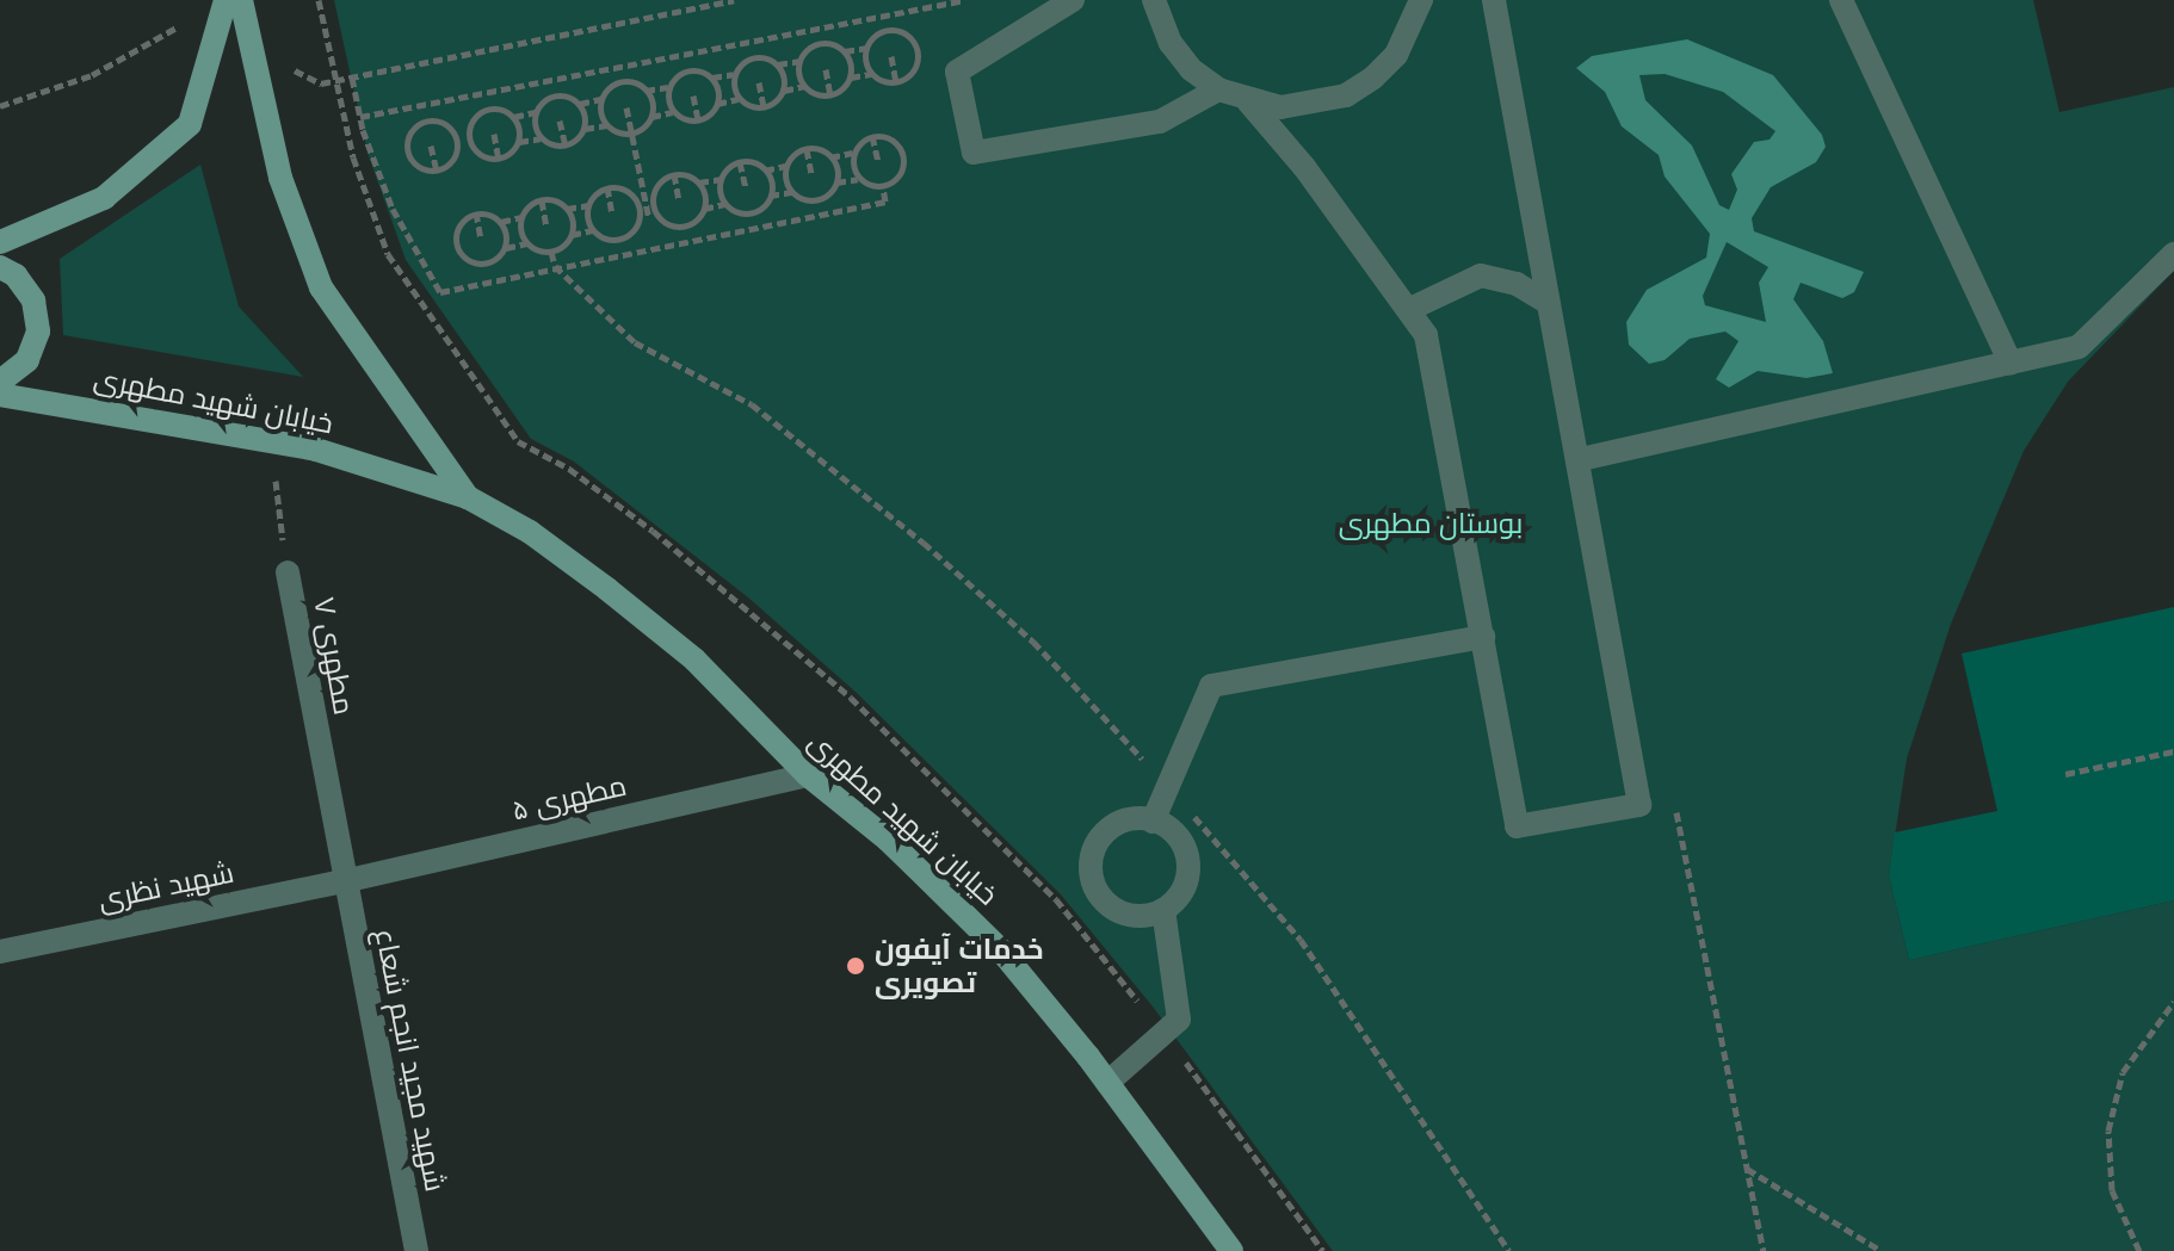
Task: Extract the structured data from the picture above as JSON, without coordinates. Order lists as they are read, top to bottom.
{
  "streets": {
    "main road": ["خیابان شهید مطهری"],
    "street": [
      "مطهری ۷",
      "مطهری ۵",
      "شهید نظری",
      "شهید مجید انجم شعاع"
    ]
  },
  "crossings": [
    ["خیابان شهید مطهری", "مطهری ۷"],
    ["خیابان شهید مطهری", "مطهری ۵"],
    ["مطهری ۷", "مطهری ۵"],
    ["مطهری ۷", "شهید نظری"],
    ["مطهری ۷", "شهید مجید انجم شعاع"],
    ["مطهری ۵", "شهید نظری"],
    ["مطهری ۵", "شهید مجید انجم شعاع"],
    ["شهید نظری", "شهید مجید انجم شعاع"]
  ],
  "parks": ["بوستان مطهری"],
  "places": ["خدمات آیفون تصویری"]
}
